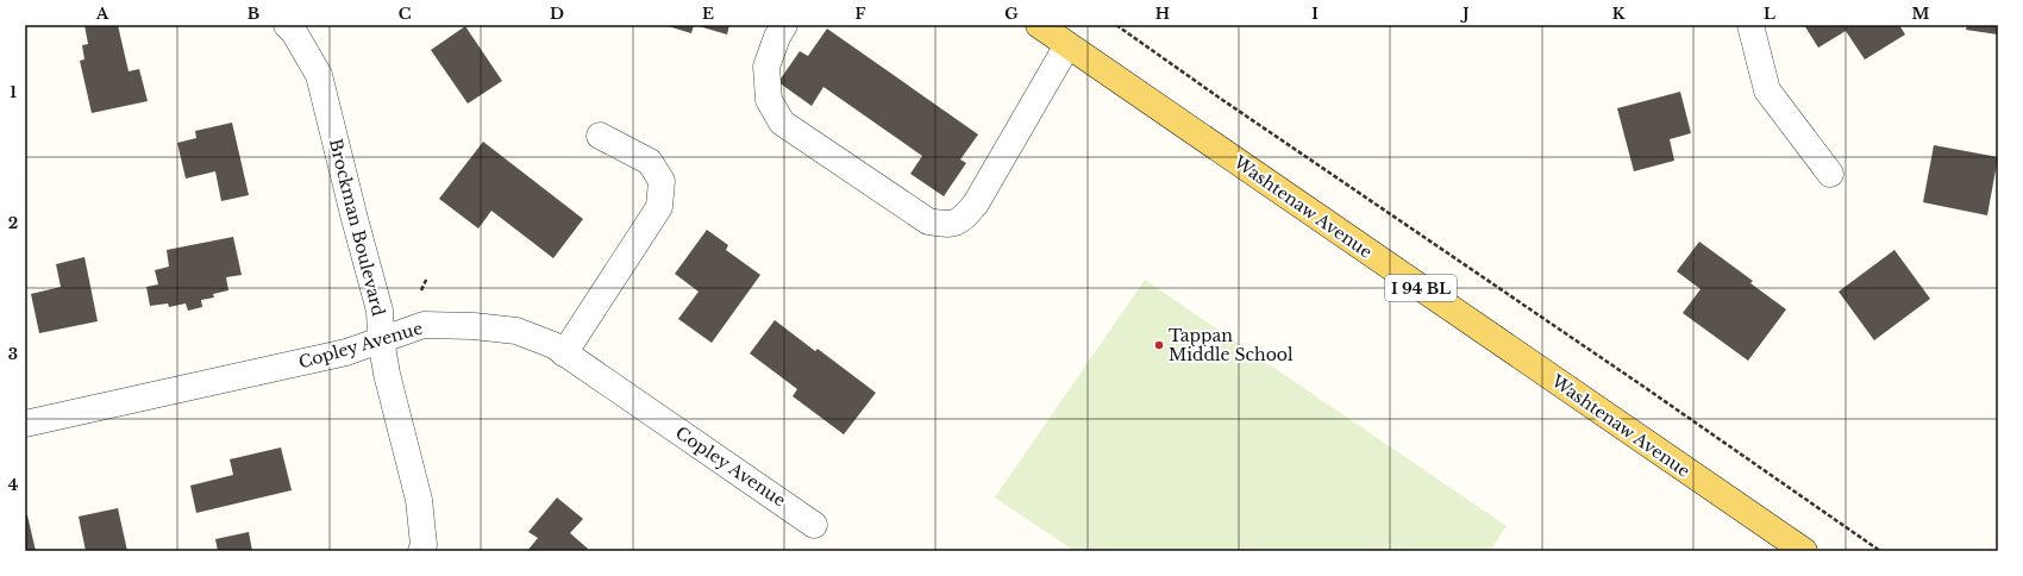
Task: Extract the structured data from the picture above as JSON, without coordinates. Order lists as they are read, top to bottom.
{
  "streets": {
    "main road": ["Washtenaw Avenue", "I 94 BL"],
    "street": ["Brockman Boulevard", "Copley Avenue"]
  },
  "crossings": [
    ["Brockman Boulevard", "Copley Avenue"]
  ],
  "places": ["Tappan Middle School"],
  "grid": {
    "columns": [
      "A",
      "B",
      "C",
      "D",
      "E",
      "F",
      "G",
      "H",
      "I",
      "J",
      "K",
      "L",
      "M"
    ],
    "rows": [
      "1",
      "2",
      "3",
      "4"
    ]
  }
}
